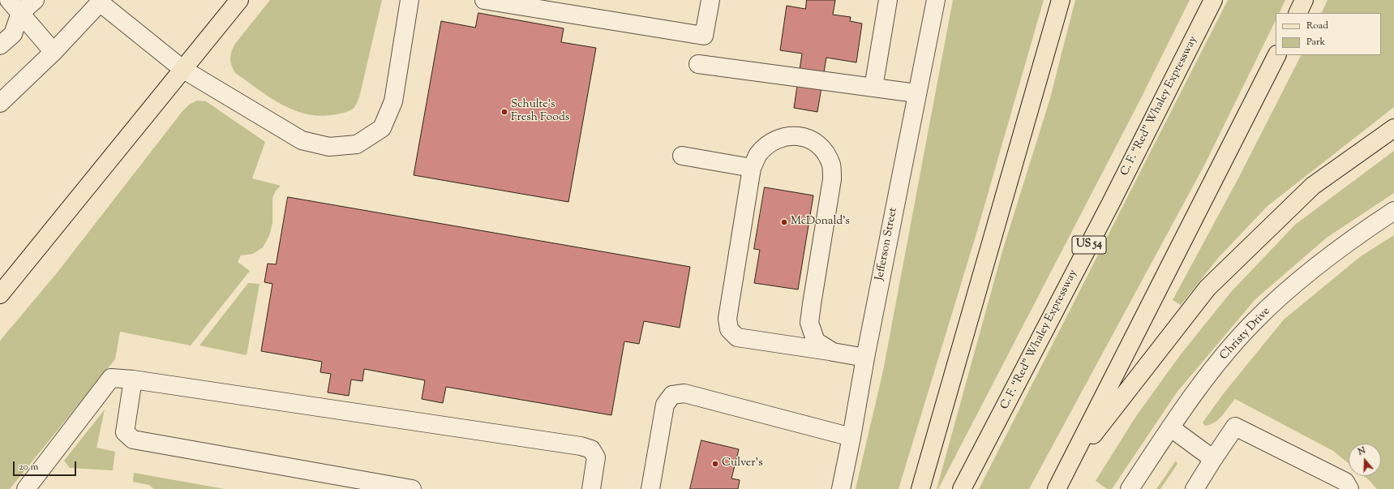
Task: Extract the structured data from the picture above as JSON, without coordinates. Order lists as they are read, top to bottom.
{
  "streets": {
    "main road": ["C. F. “Red” Whaley Expressway", "US 54"],
    "street": ["Jefferson Street", "Christy Drive"]
  },
  "places": ["Schulte's Fresh Foods", "McDonald's", "Culver's"],
  "legend": ["Road", "Park"],
  "scale_bar": "20 m",
  "north": "top"
}
